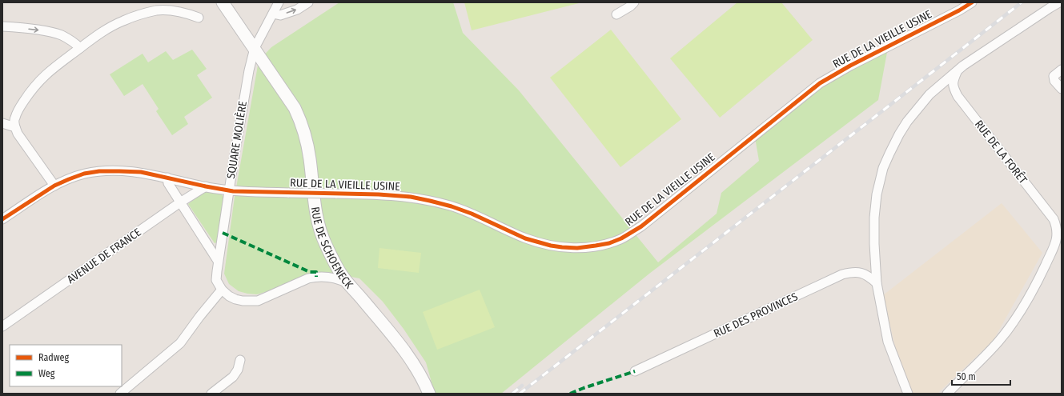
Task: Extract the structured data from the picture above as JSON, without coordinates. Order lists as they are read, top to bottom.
{
  "streets": {
    "main road": ["RUE DE SCHOENECK"],
    "street": [
      "RUE DE LA VIEILLE USINE",
      "SQUARE MOLIÈRE",
      "RUE DE LA FORÊT",
      "AVENUE DE FRANCE",
      "RUE DES PROVINCES"
    ]
  },
  "crossings": [
    ["RUE DE LA VIEILLE USINE", "SQUARE MOLIÈRE"],
    ["SQUARE MOLIÈRE", "RUE DE SCHOENECK"],
    ["SQUARE MOLIÈRE", "AVENUE DE FRANCE"]
  ],
  "legend": ["Radweg", "Weg"],
  "scale_bar": "50 m"
}
